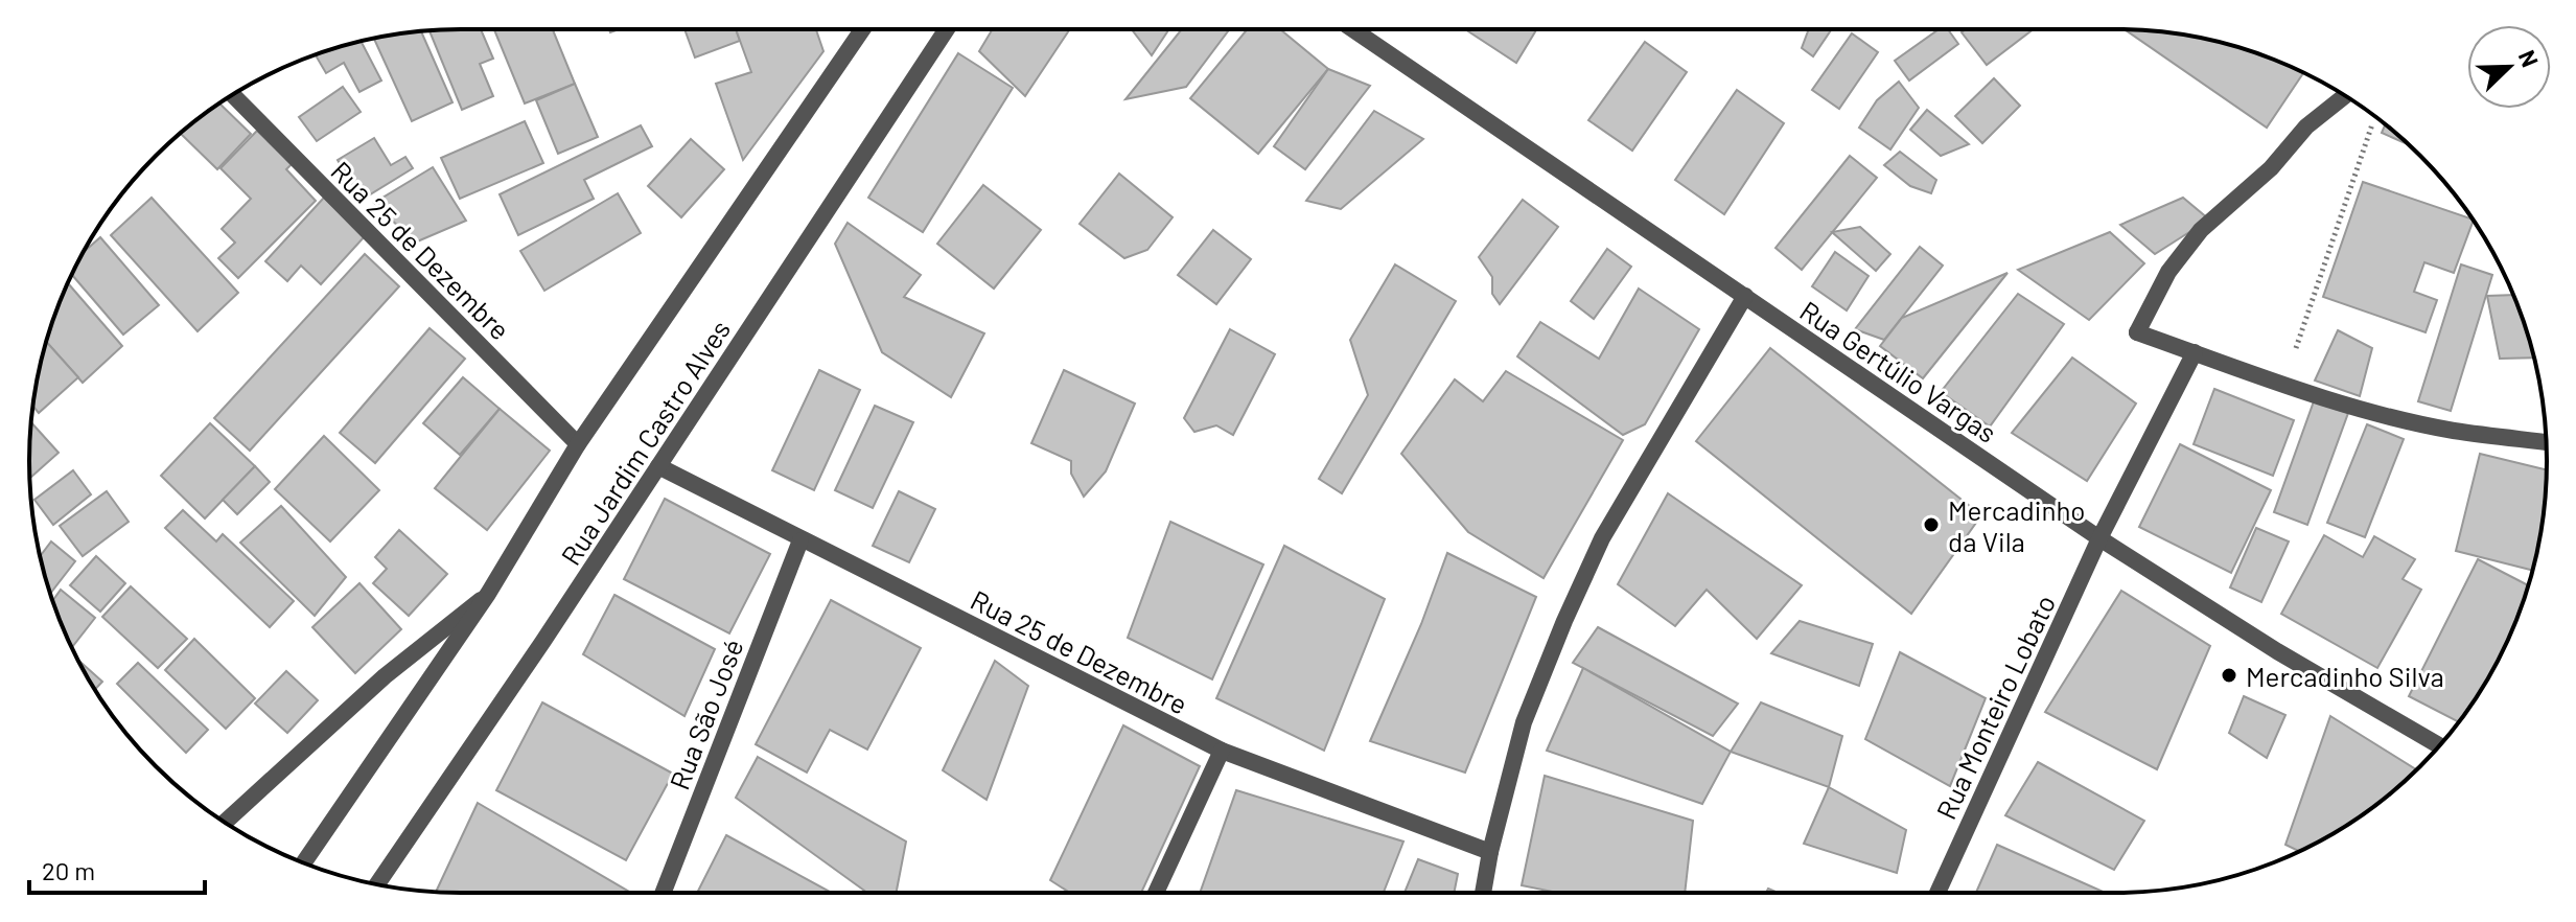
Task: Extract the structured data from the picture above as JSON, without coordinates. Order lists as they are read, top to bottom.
{
  "streets": {
    "street": [
      "Rua 25 de Dezembre",
      "Rua Gertúlio Vargas",
      "Rua Jardim Castro Alves",
      "Rua Monteiro Lobato",
      "Rua São José"
    ]
  },
  "crossings": [
    ["Rua 25 de Dezembre", "Rua Jardim Castro Alves"],
    ["Rua 25 de Dezembre", "Rua São José"],
    ["Rua Gertúlio Vargas", "Rua Monteiro Lobato"]
  ],
  "places": ["Mercadinho da Vila", "Mercadinho Silva"],
  "scale_bar": "20 m",
  "north": "top right"
}
